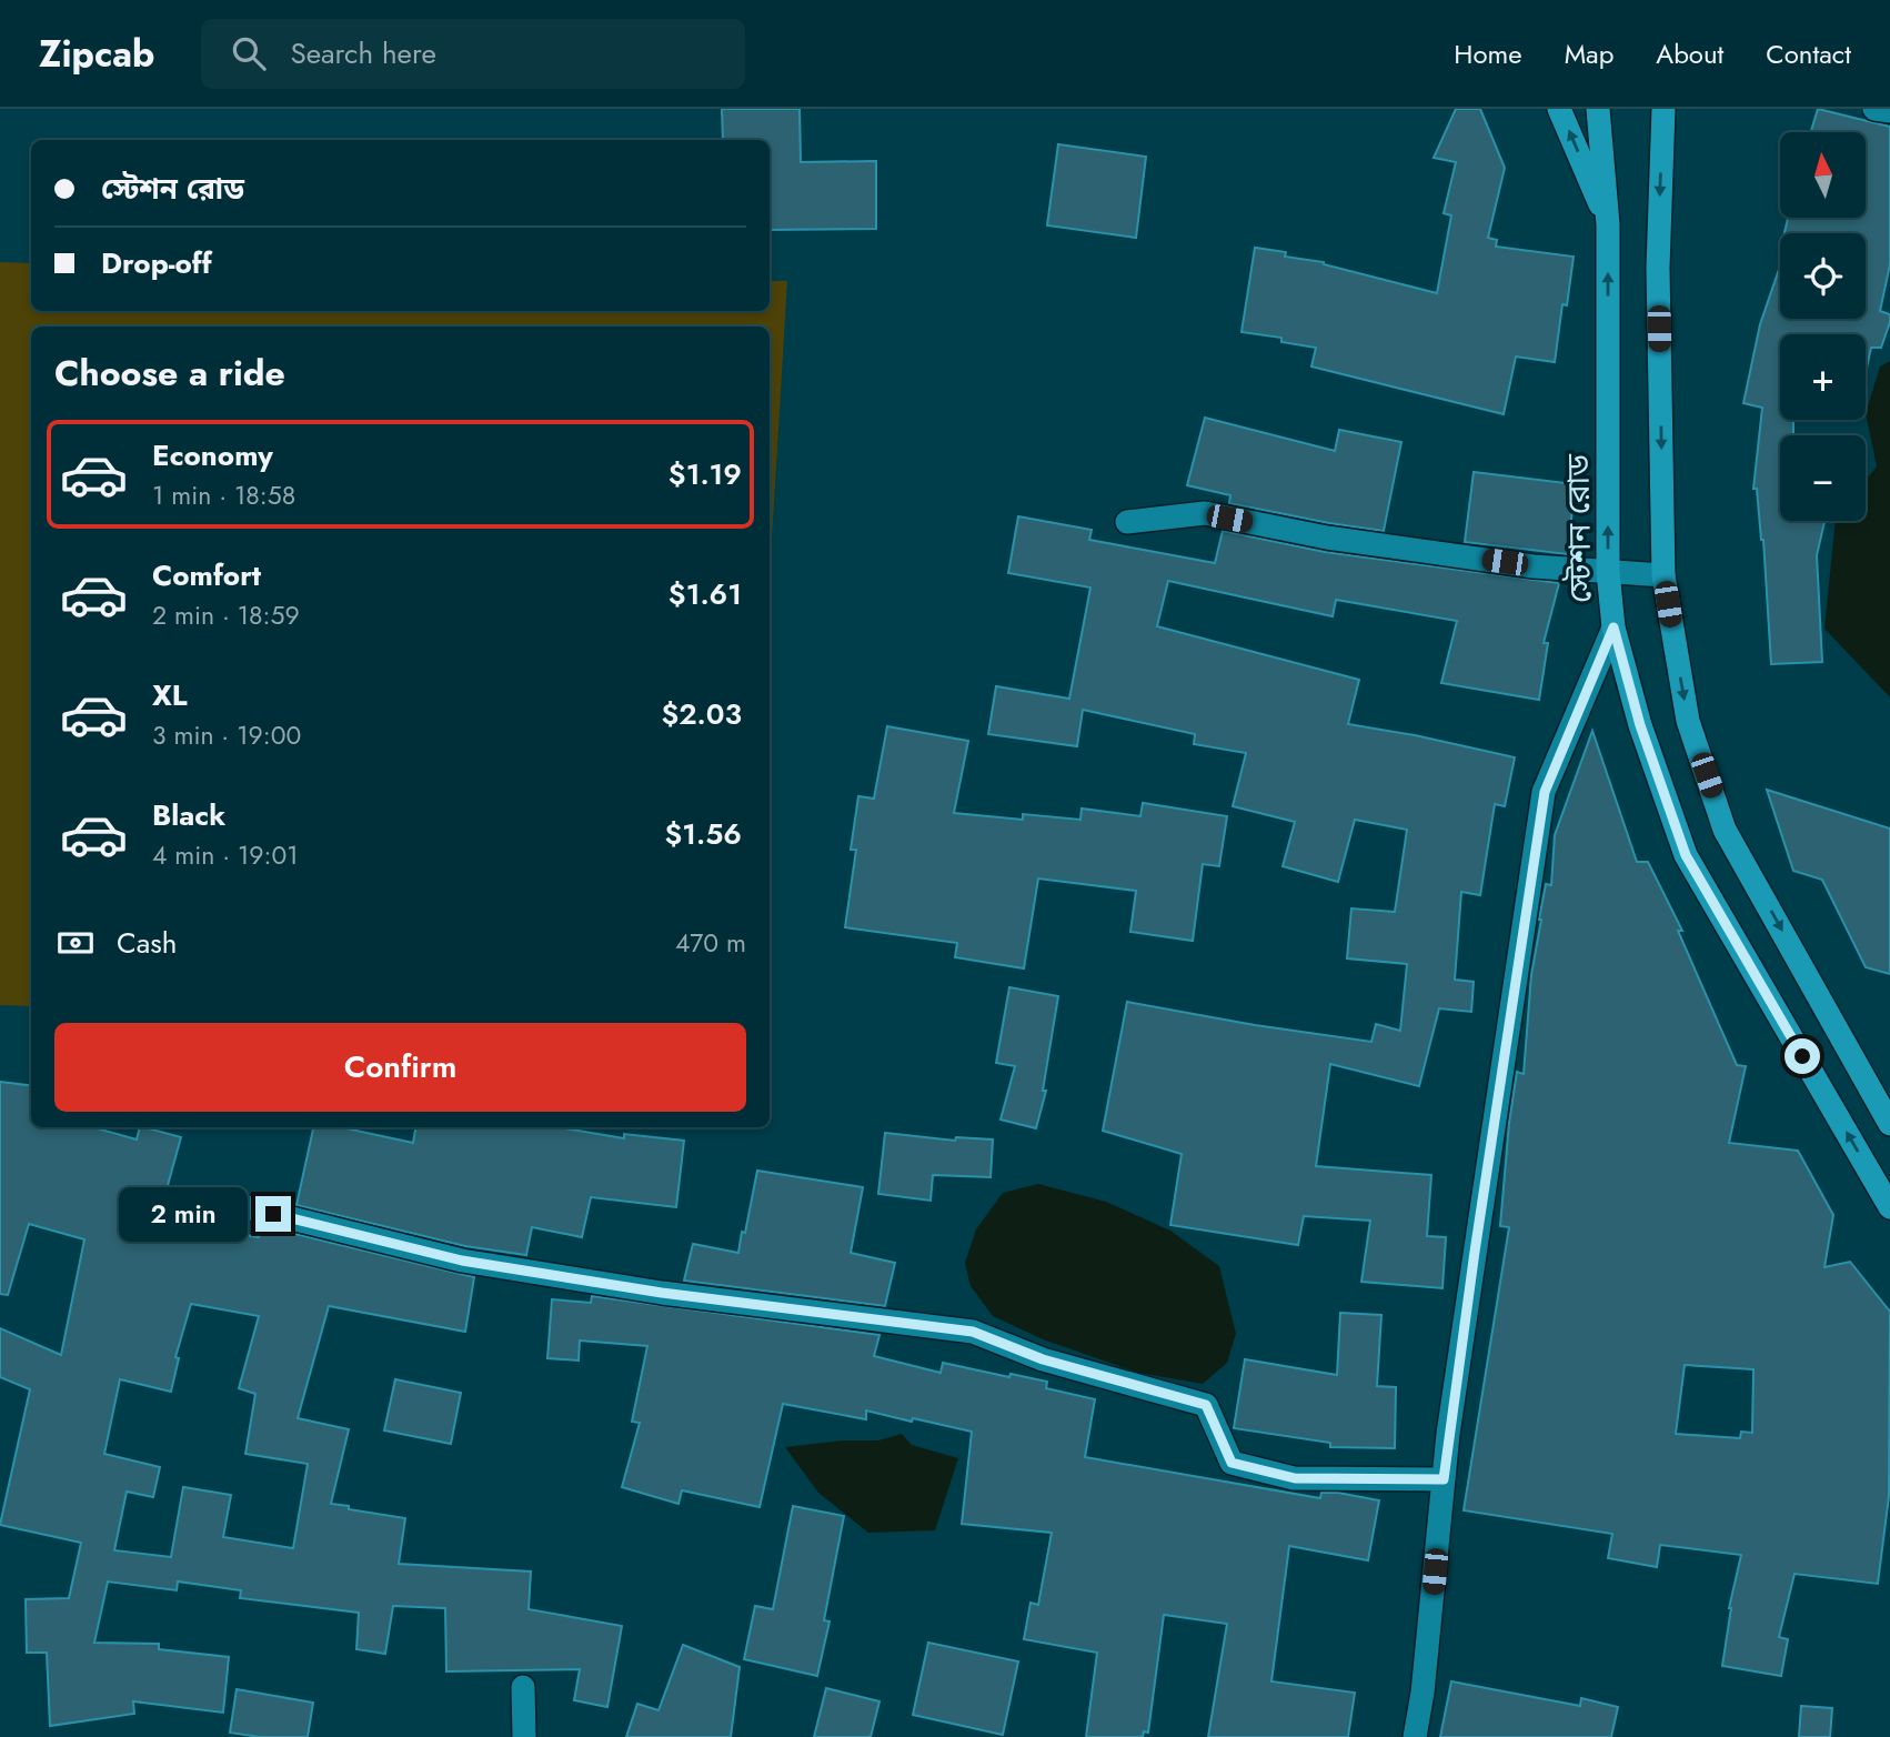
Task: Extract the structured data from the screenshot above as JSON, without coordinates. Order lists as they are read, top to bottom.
{
  "streets": {
    "main road": ["স্টেশন রোড"]
  },
  "north": "top",
  "page": {
    "header": "Zipcab",
    "search": "Search here",
    "nav": [
      "Home",
      "Map",
      "About",
      "Contact"
    ],
    "map_buttons": ["+", "−"],
    "banner": ["স্টেশন রোড", "Drop-off"],
    "heading": "Choose a ride",
    "list": [
      {
        "name": "Economy",
        "note": "1 min · 18:58",
        "value": "$1.19"
      },
      {
        "name": "Comfort",
        "note": "2 min · 18:59",
        "value": "$1.61"
      },
      {
        "name": "XL",
        "note": "3 min · 19:00",
        "value": "$2.03"
      },
      {
        "name": "Black",
        "note": "4 min · 19:01",
        "value": "$1.56"
      }
    ],
    "pay": ["Cash", "470 m"],
    "buttons": "Confirm",
    "bubble": "2 min"
  }
}
